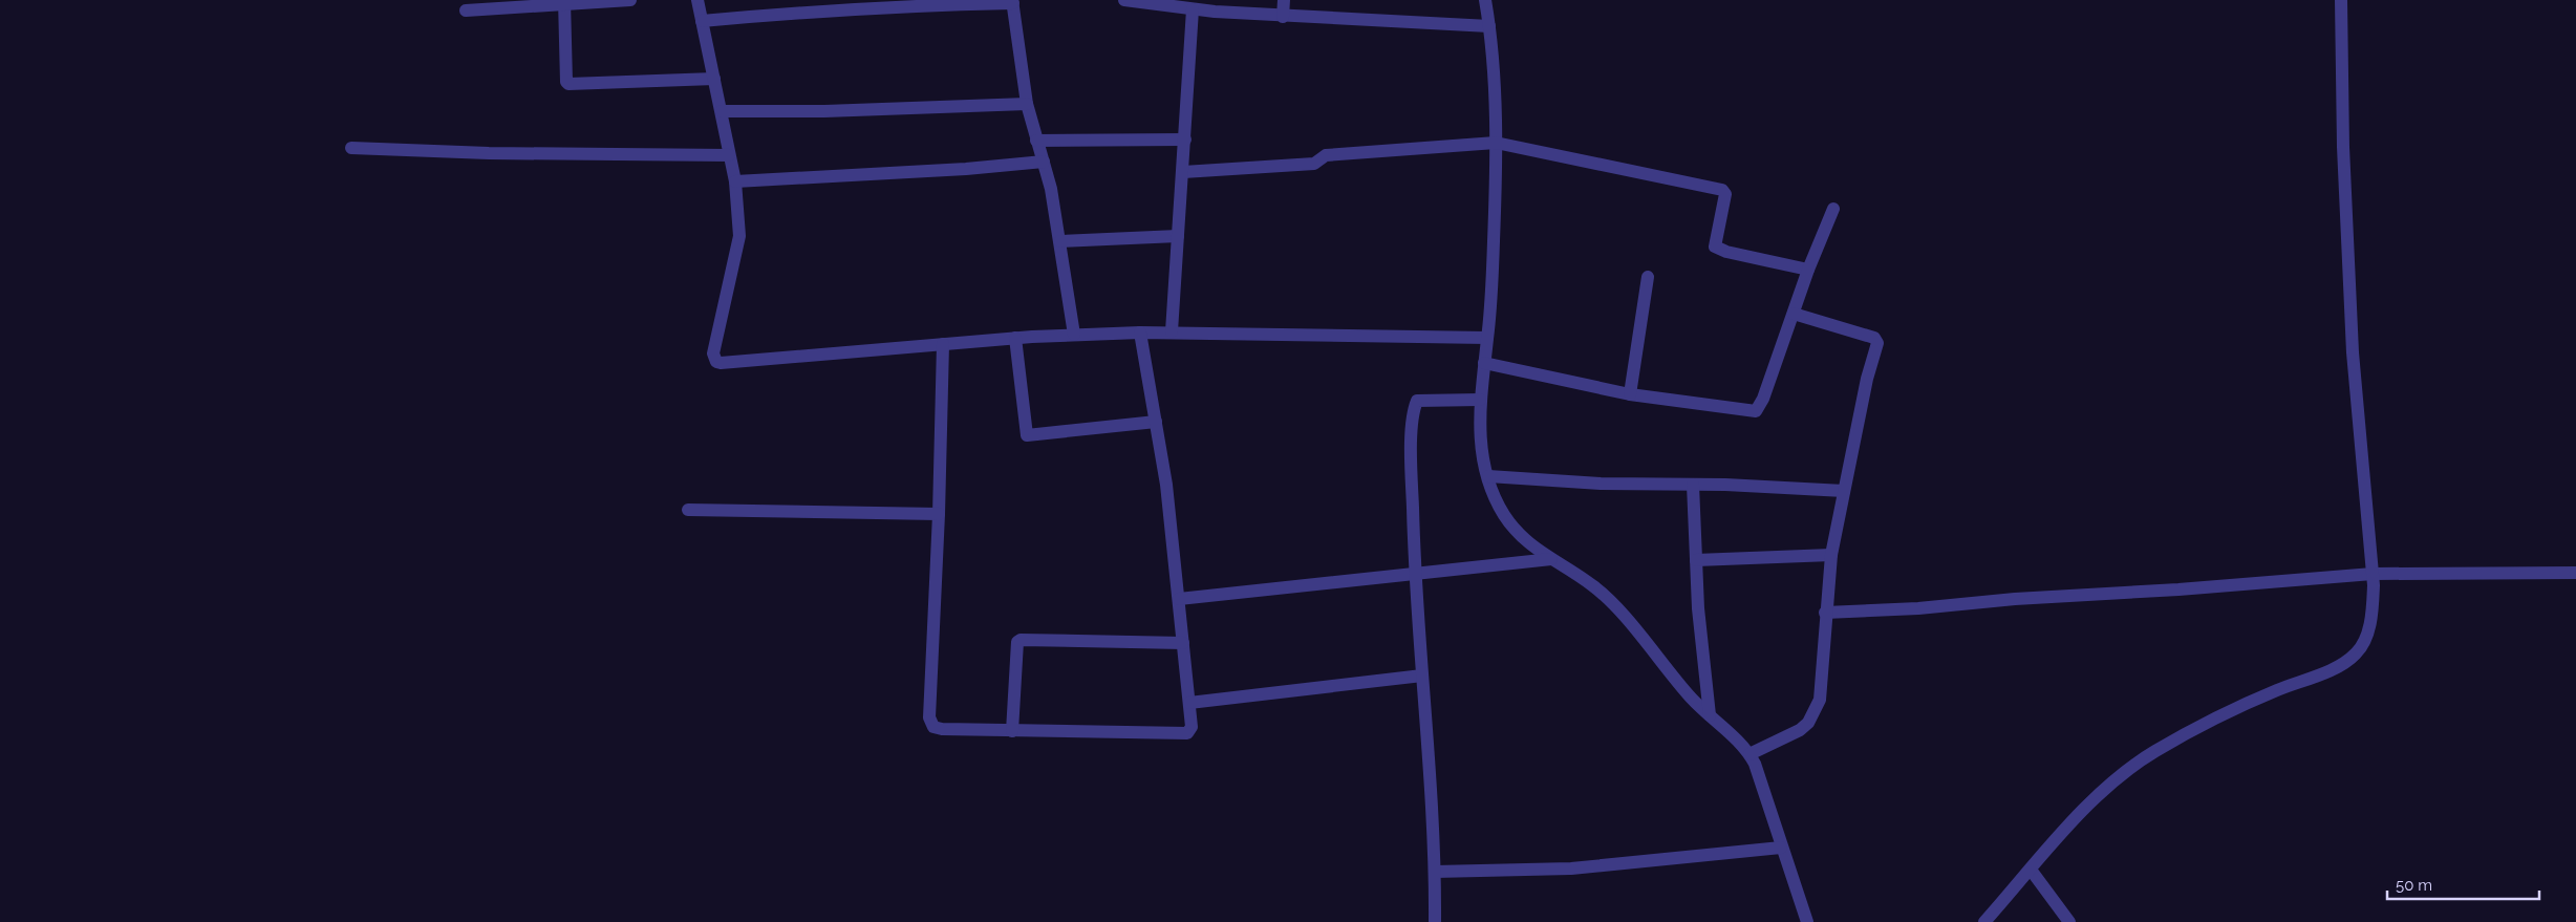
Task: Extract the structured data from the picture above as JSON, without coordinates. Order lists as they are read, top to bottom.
{
  "scale_bar": "50 m"
}
